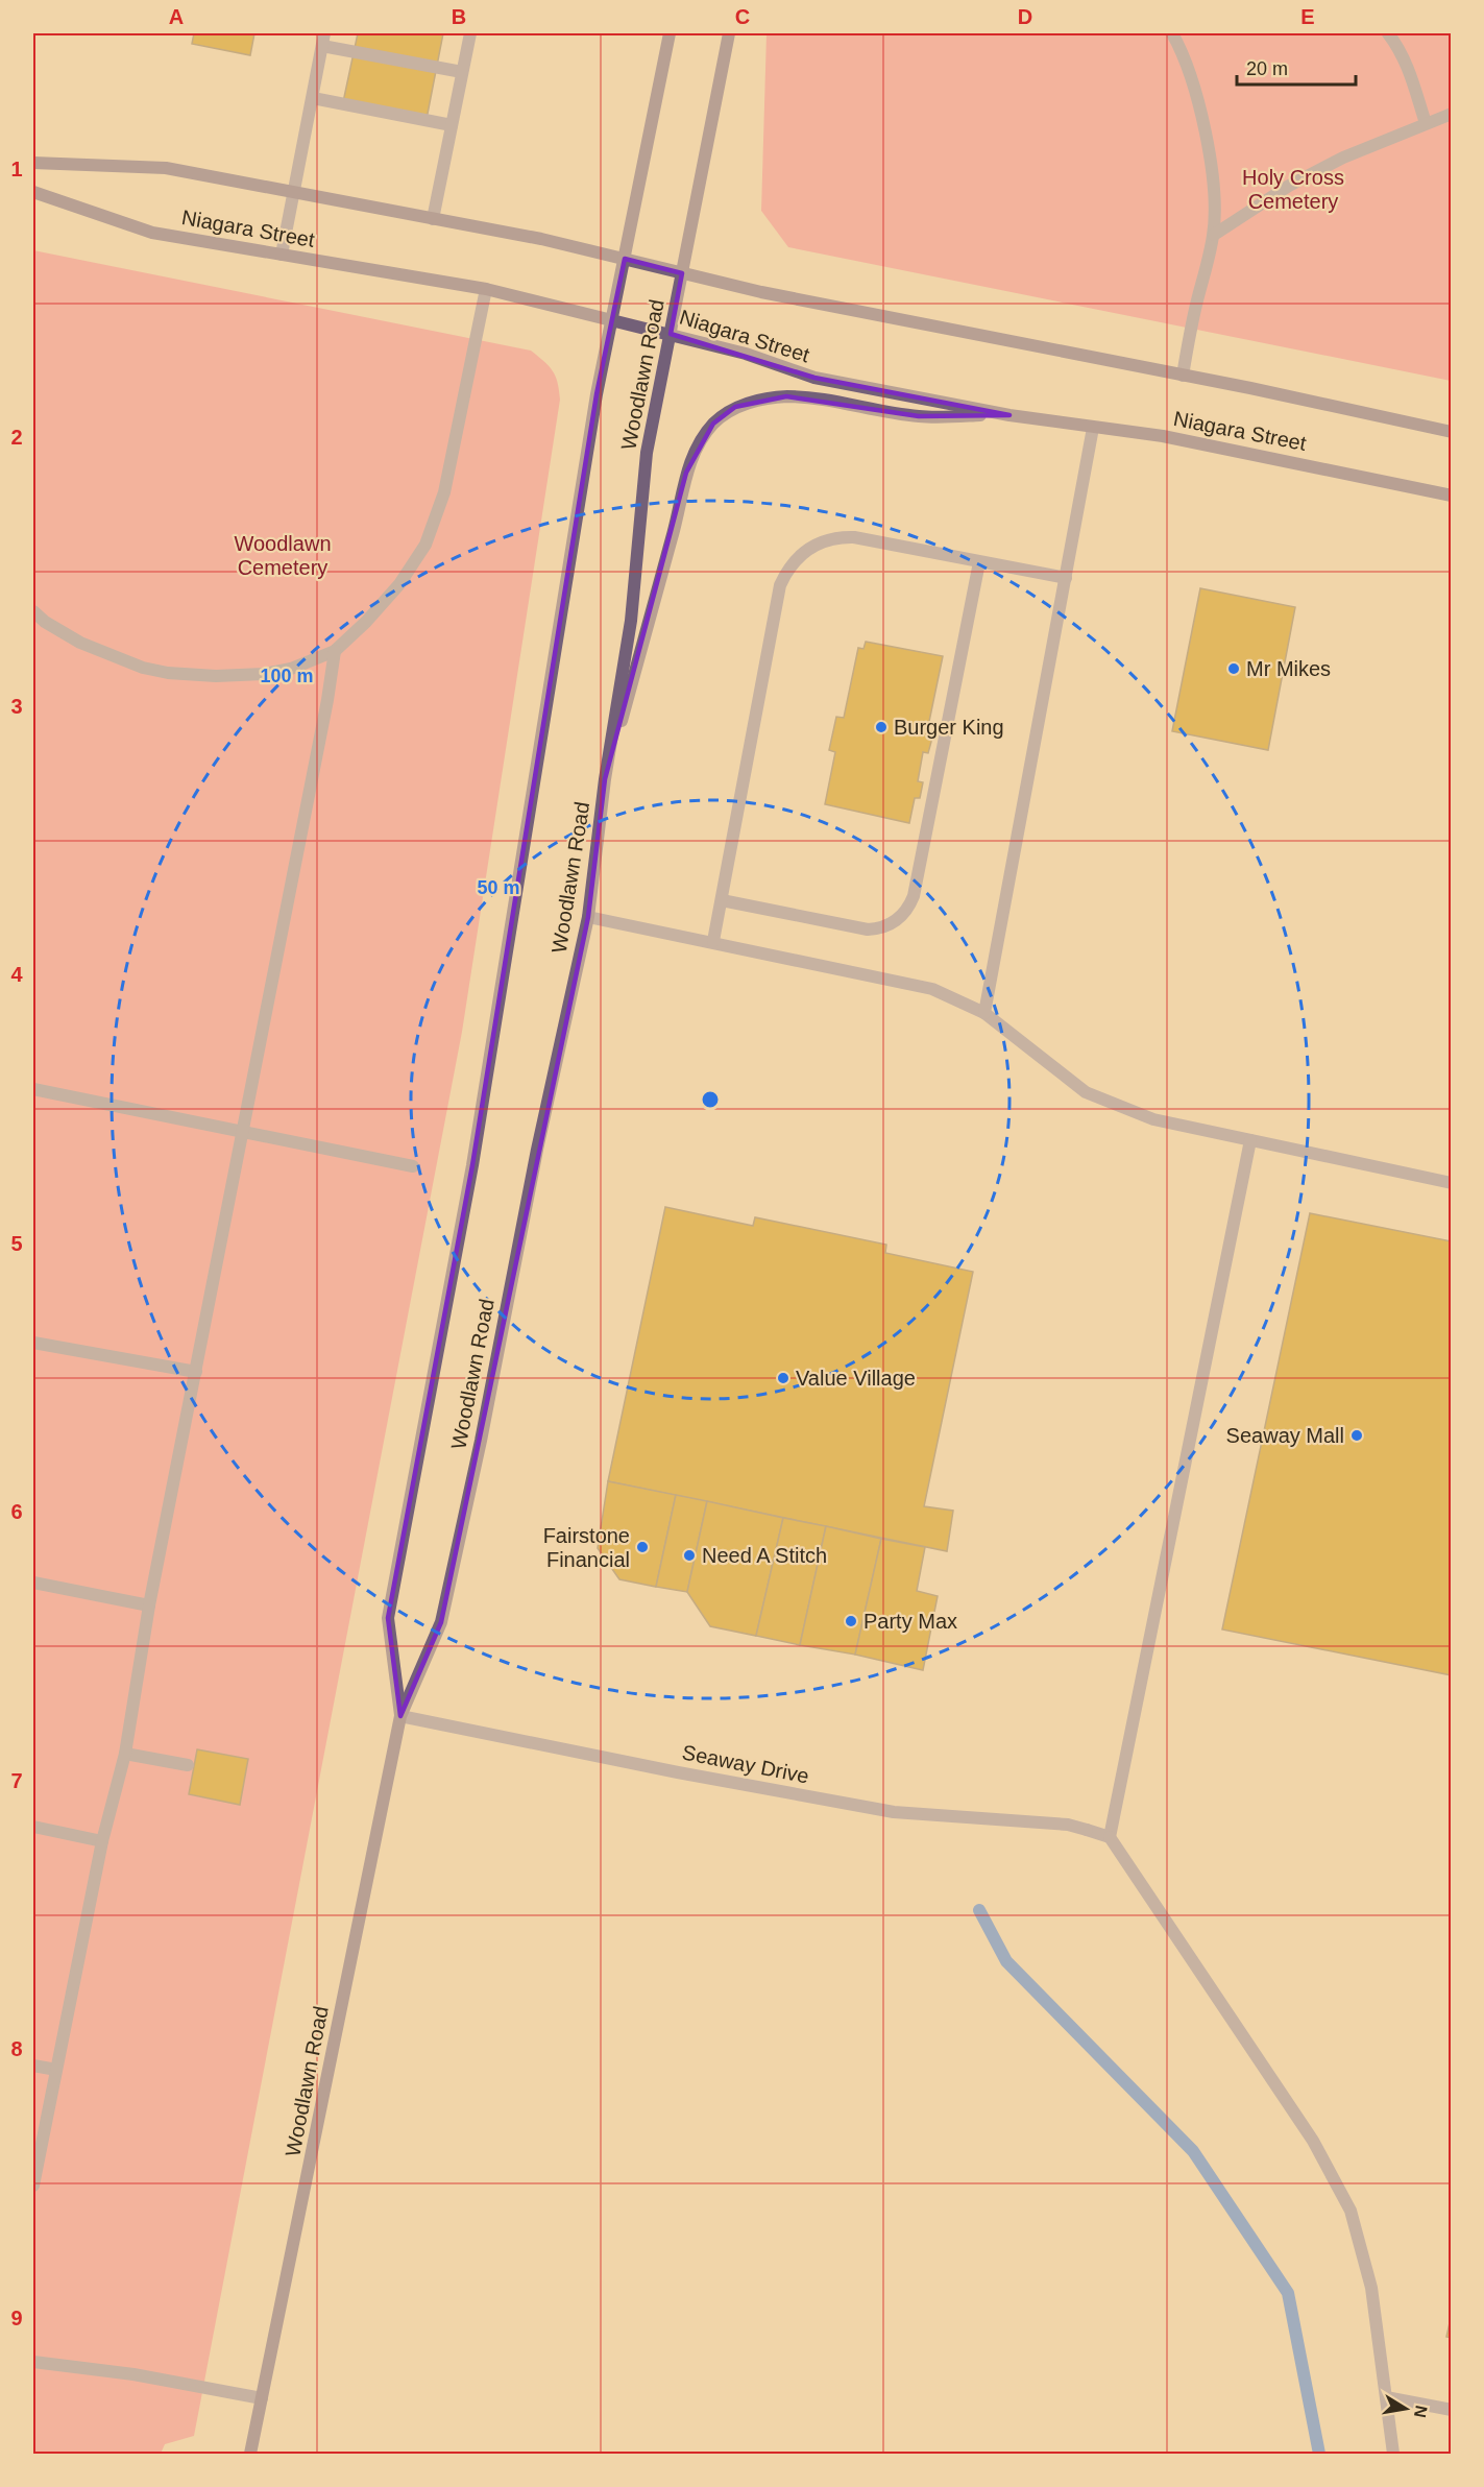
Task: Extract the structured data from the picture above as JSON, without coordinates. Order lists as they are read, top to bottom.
{
  "streets": {
    "main road": ["Niagara Street", "Woodlawn Road"],
    "street": ["Seaway Drive"]
  },
  "crossings": [
    ["Niagara Street", "Woodlawn Road"],
    ["Woodlawn Road", "Seaway Drive"]
  ],
  "parks": ["Holy Cross Cemetery", "Woodlawn Cemetery"],
  "places": [
    "Mr Mikes",
    "Burger King",
    "Value Village",
    "Seaway Mall",
    "Fairstone Financial",
    "Need A Stitch",
    "Party Max"
  ],
  "scale_bar": "20 m",
  "north": "right",
  "grid": {
    "columns": [
      "A",
      "B",
      "C",
      "D",
      "E"
    ],
    "rows": [
      "1",
      "2",
      "3",
      "4",
      "5",
      "6",
      "7",
      "8",
      "9"
    ]
  },
  "rings": ["100 m", "50 m"]
}
